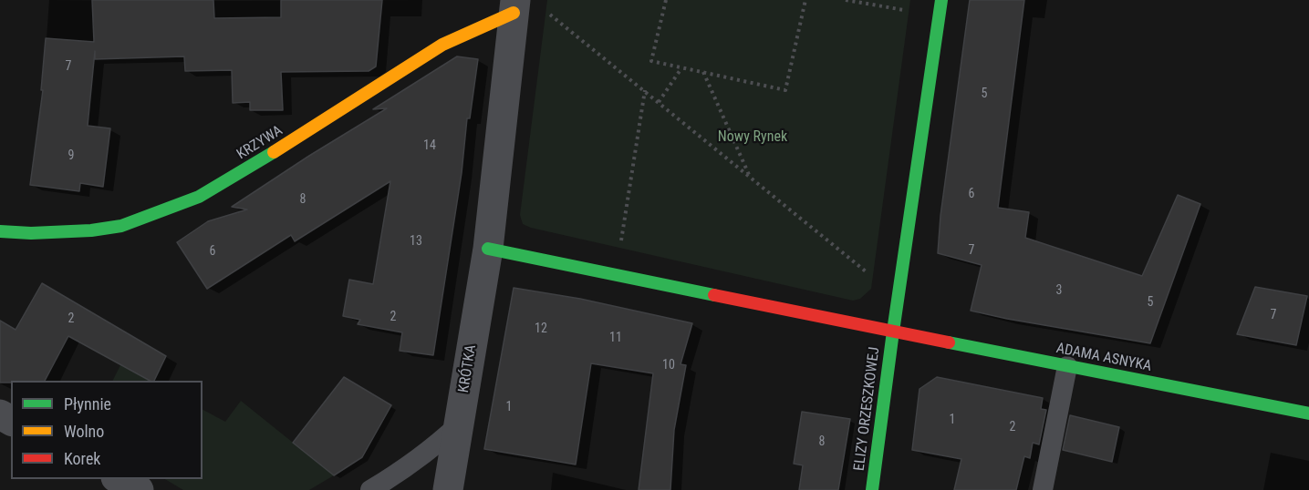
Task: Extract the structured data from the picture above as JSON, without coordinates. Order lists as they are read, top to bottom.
{
  "streets": {
    "street": [
      "KRZYWA",
      "ADAMA ASNYKA",
      "KRÓTKA",
      "ELIZY ORZESZKOWEJ"
    ]
  },
  "crossings": [
    ["ADAMA ASNYKA", "ELIZY ORZESZKOWEJ"]
  ],
  "parks": ["Nowy Rynek"],
  "house_numbers": [
    "7",
    "5",
    "14",
    "9",
    "6",
    "8",
    "13",
    "7",
    "6",
    "3",
    "5",
    "7",
    "2",
    "2",
    "12",
    "11",
    "10",
    "1",
    "1",
    "2",
    "8"
  ],
  "legend": ["Płynnie", "Wolno", "Korek"]
}
